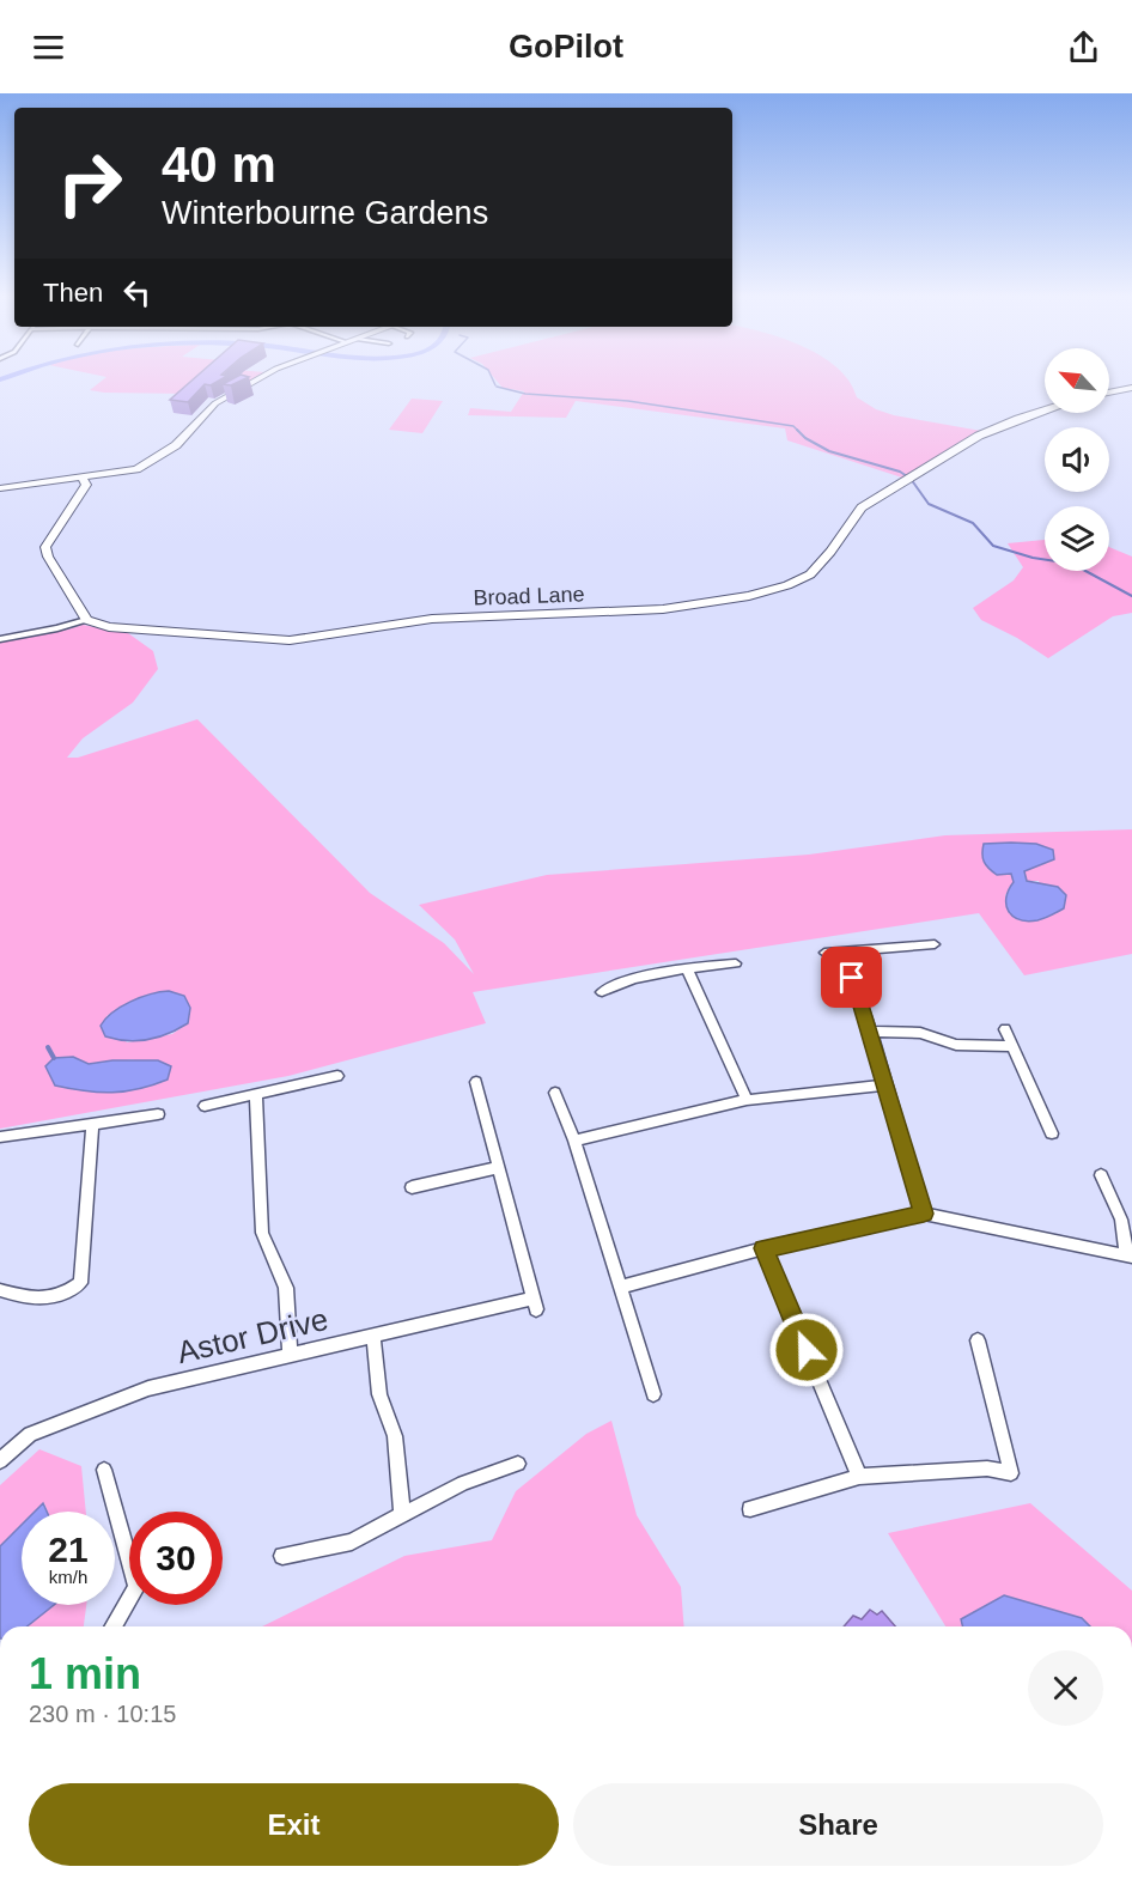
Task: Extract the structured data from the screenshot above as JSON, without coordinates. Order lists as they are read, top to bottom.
{
  "streets": {
    "street": ["Broad Lane", "Astor Drive"]
  },
  "north": "top left",
  "page": {
    "header": "GoPilot",
    "turn": ["40 m", "Winterbourne Gardens"],
    "then": "Then",
    "speed": "21 km/h",
    "limit": "30",
    "heading": ["1 min", "230 m · 10:15"],
    "buttons": ["Exit", "Share"]
  }
}
